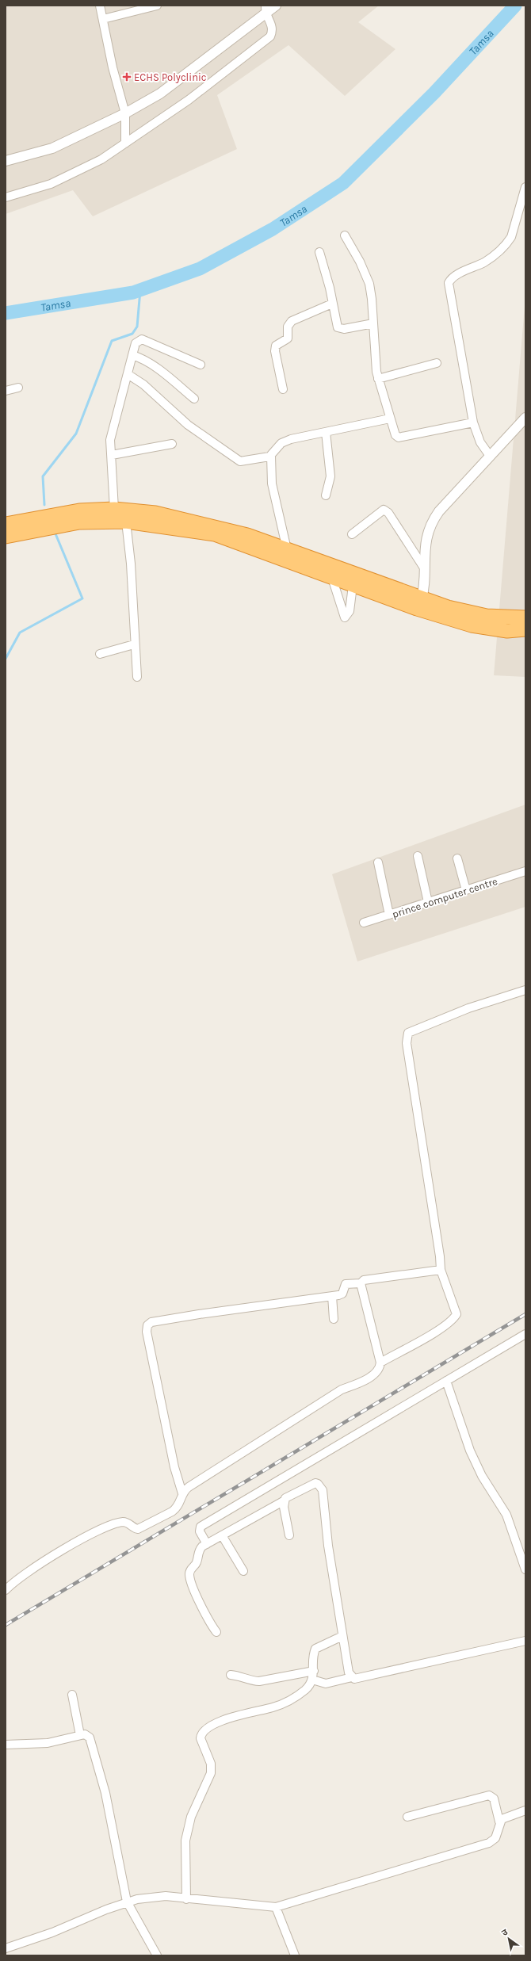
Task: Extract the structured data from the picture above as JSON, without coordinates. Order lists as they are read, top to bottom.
{
  "streets": {
    "street": ["prince computer centre"]
  },
  "water": ["Tamsa"],
  "places": {
    "health": ["ECHS Polyclinic"]
  },
  "north": "top left"
}
